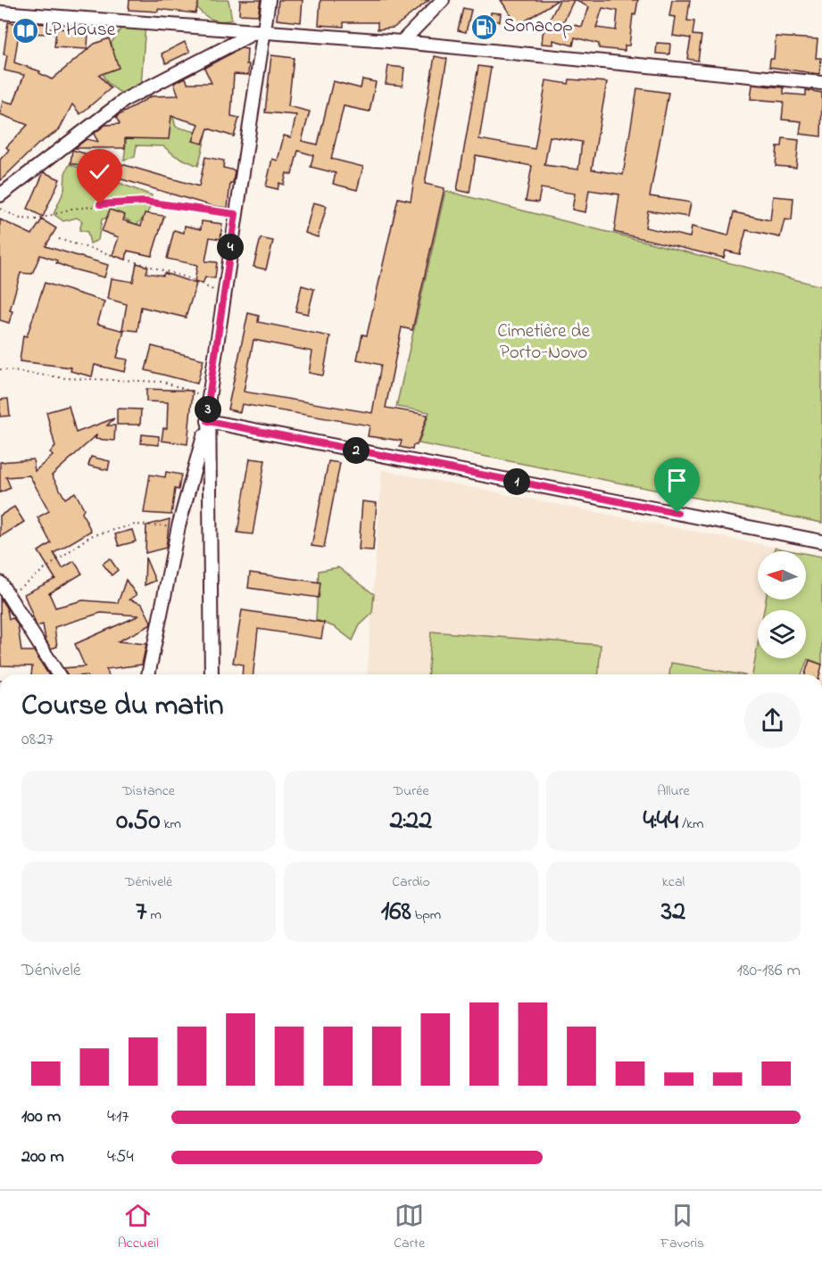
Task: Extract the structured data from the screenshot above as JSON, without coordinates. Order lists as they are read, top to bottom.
{
  "parks": ["Cimetière de Porto-Novo"],
  "places": {
    "fuel station": ["Sonacop"],
    "library": ["LP House"]
  },
  "north": "left",
  "page": {
    "pins": [
      "4",
      "3",
      "2",
      "1"
    ],
    "heading": ["Course du matin", "08:27"],
    "stats": [
      ["Distance", "0.50 km"],
      ["Durée", "2:22"],
      ["Allure", "4:44 /km"],
      ["Dénivelé", "7 m"],
      ["Cardio", "168 bpm"],
      ["kcal", "32"]
    ],
    "chart": ["Dénivelé", "180–186 m"],
    "list": [
      {
        "name": "100 m",
        "note": "4:17"
      },
      {
        "name": "200 m",
        "note": "4:54"
      }
    ],
    "tabs": ["Accueil", "Carte", "Favoris"]
  }
}
